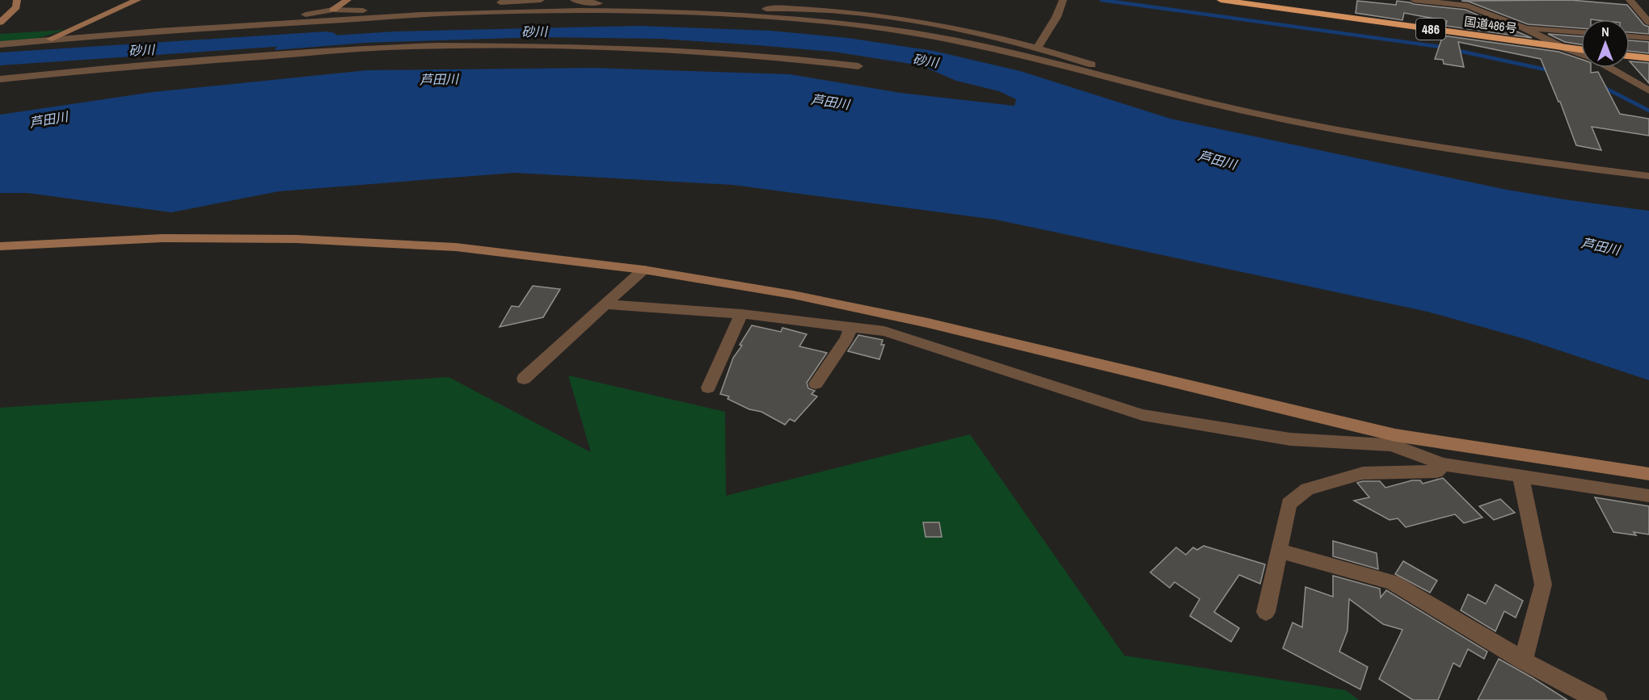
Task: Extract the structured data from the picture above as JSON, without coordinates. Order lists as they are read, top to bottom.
{
  "streets": {
    "highway": ["国道486号", "486"]
  },
  "water": ["砂川", "芦田川"],
  "north": "top"
}
